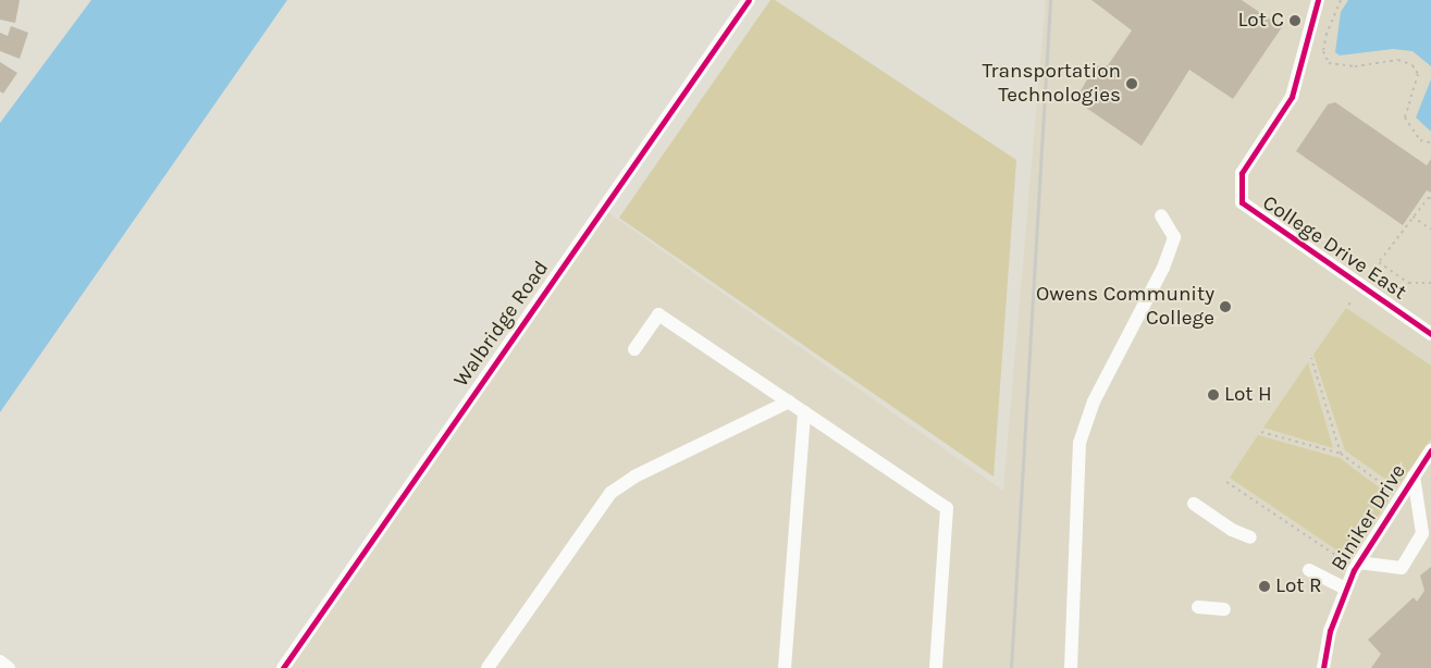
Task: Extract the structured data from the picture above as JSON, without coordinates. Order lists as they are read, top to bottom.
{
  "streets": {
    "street": ["College Drive East", "Walbridge Road", "Biniker Drive"]
  },
  "places": [
    "Lot C",
    "Transportation Technologies",
    "Owens Community College",
    "Lot H",
    "Lot R"
  ]
}
